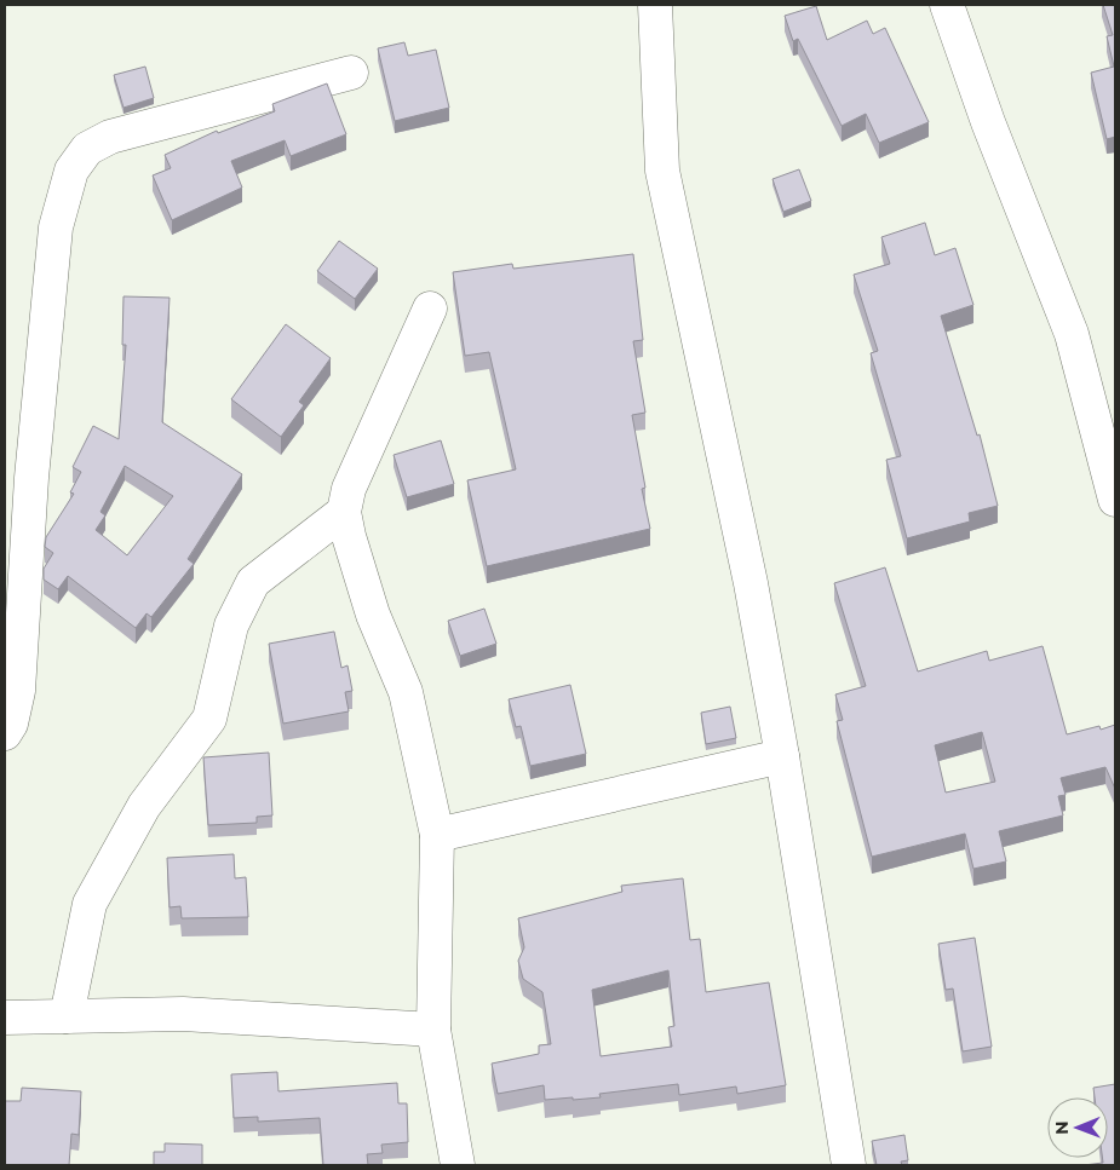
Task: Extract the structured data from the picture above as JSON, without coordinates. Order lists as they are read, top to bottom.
{
  "north": "left"
}
